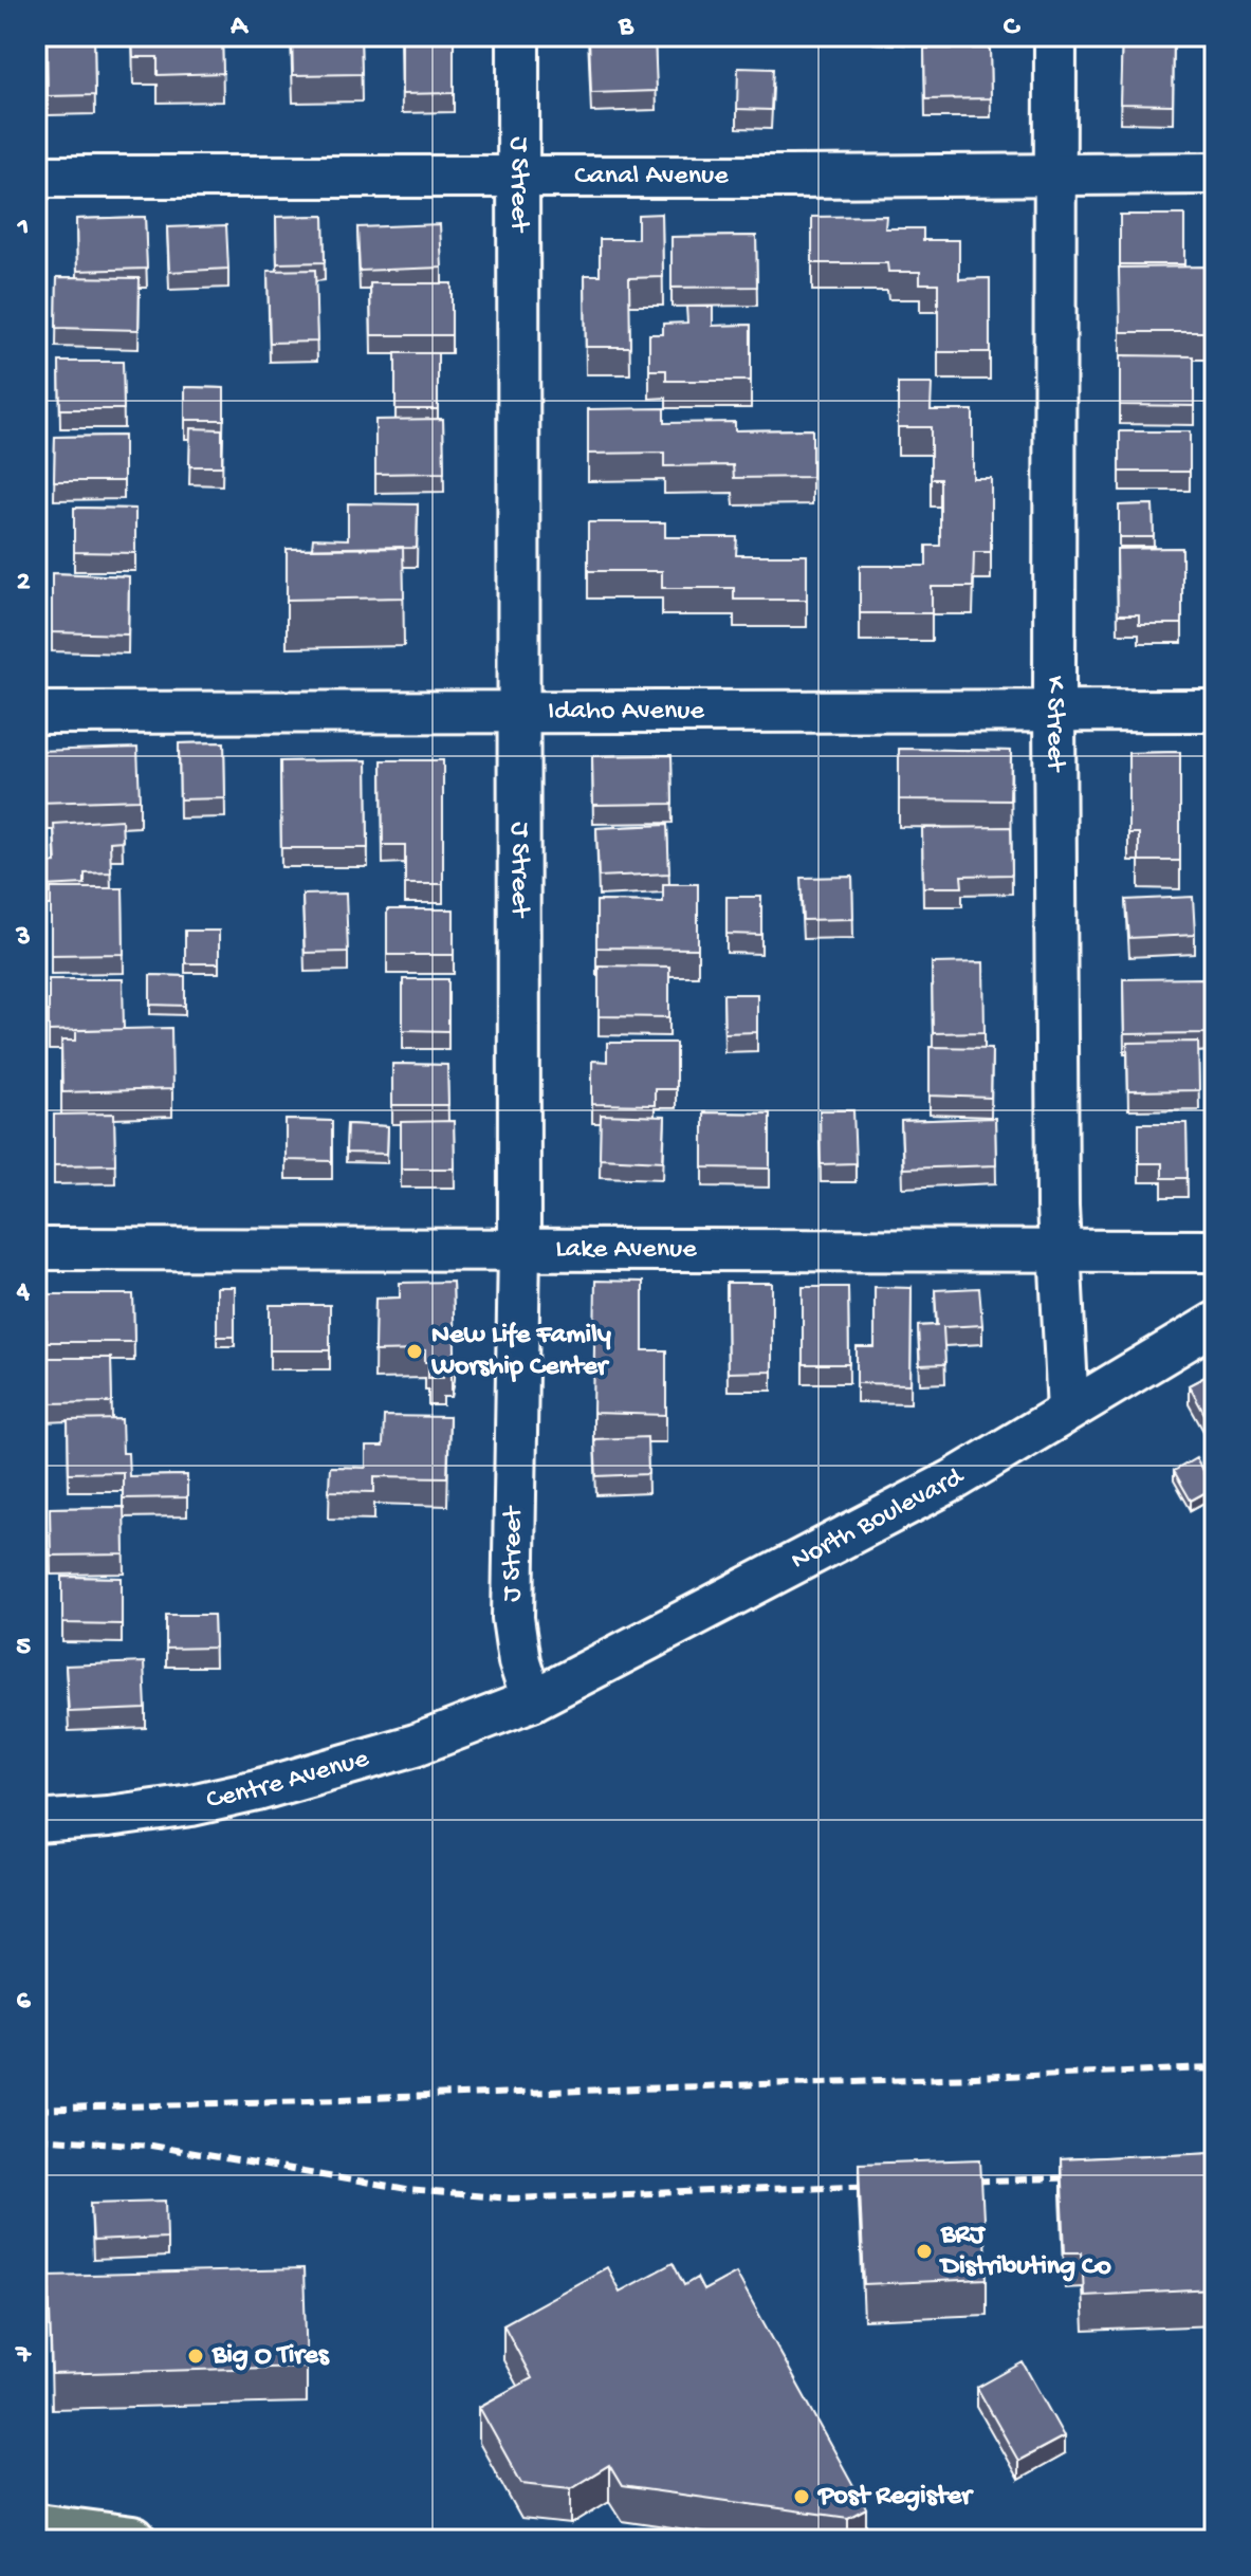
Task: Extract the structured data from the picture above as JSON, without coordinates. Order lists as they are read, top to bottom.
{
  "streets": {
    "street": [
      "Canal Avenue",
      "J Street",
      "Idaho Avenue",
      "K Street",
      "Lake Avenue",
      "North Boulevard",
      "Centre Avenue"
    ]
  },
  "crossings": [
    ["Canal Avenue", "J Street"],
    ["Canal Avenue", "K Street"],
    ["J Street", "Idaho Avenue"],
    ["J Street", "Lake Avenue"],
    ["J Street", "North Boulevard"],
    ["J Street", "Centre Avenue"],
    ["Idaho Avenue", "K Street"],
    ["K Street", "Lake Avenue"],
    ["K Street", "North Boulevard"],
    ["North Boulevard", "Centre Avenue"]
  ],
  "places": [
    "New Life Family Worship Center",
    "BRJ Distributing Co",
    "Big O Tires",
    "Post Register"
  ],
  "grid": {
    "columns": ["A", "B", "C"],
    "rows": [
      "1",
      "2",
      "3",
      "4",
      "5",
      "6",
      "7"
    ]
  }
}
